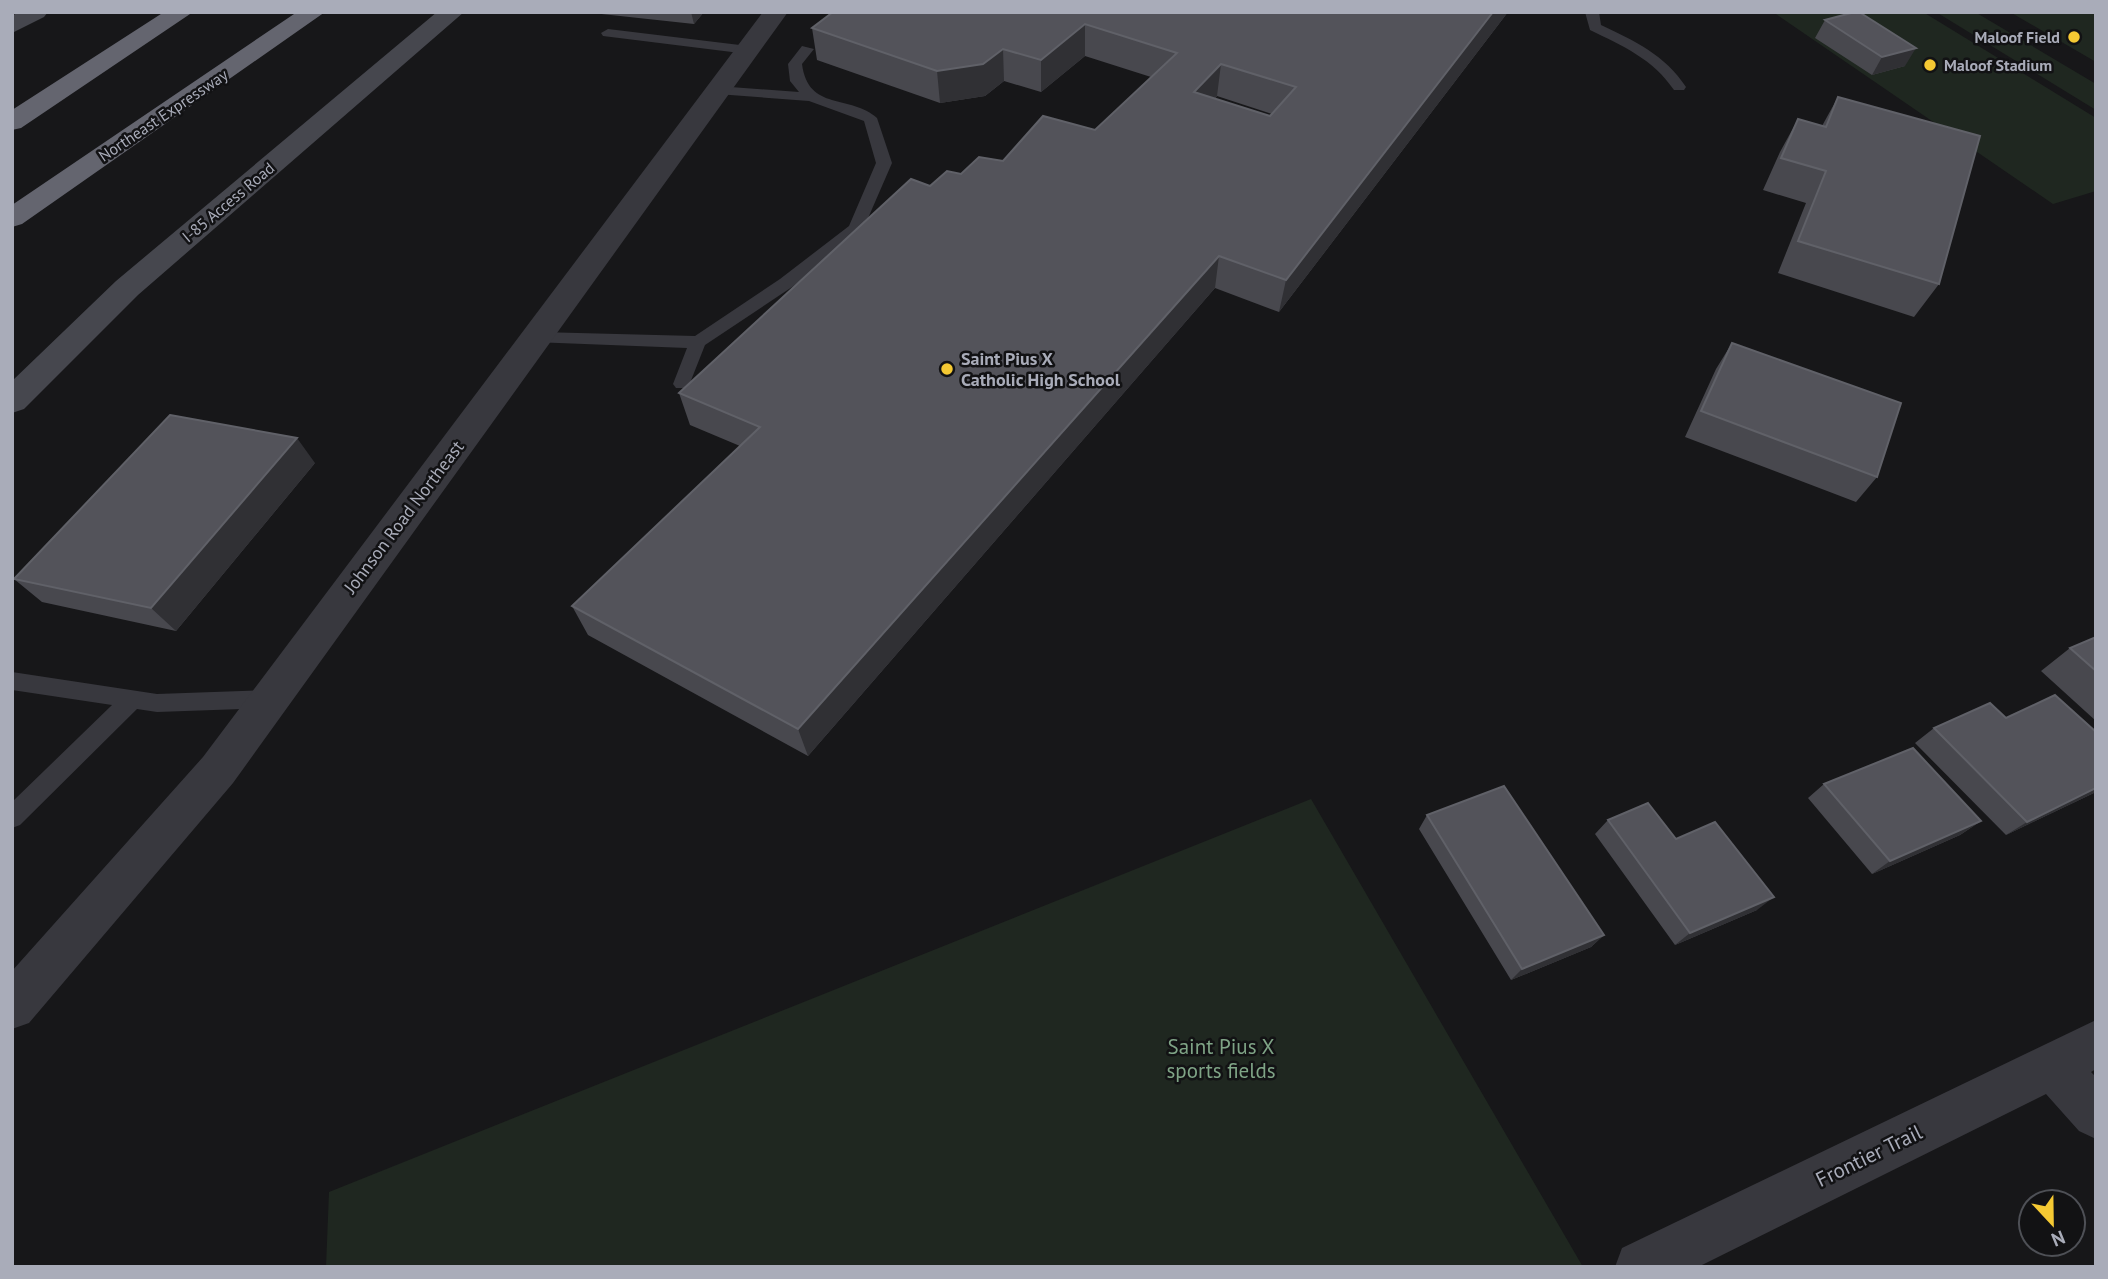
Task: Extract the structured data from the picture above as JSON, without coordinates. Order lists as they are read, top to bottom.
{
  "streets": {
    "highway": ["Northeast Expressway"],
    "main road": ["I-85 Access Road"],
    "street": ["Johnson Road Northeast", "Frontier Trail"]
  },
  "parks": ["Saint Pius X sports fields"],
  "places": ["Maloof Field", "Maloof Stadium", "Saint Pius X Catholic High School"],
  "north": "bottom"
}
